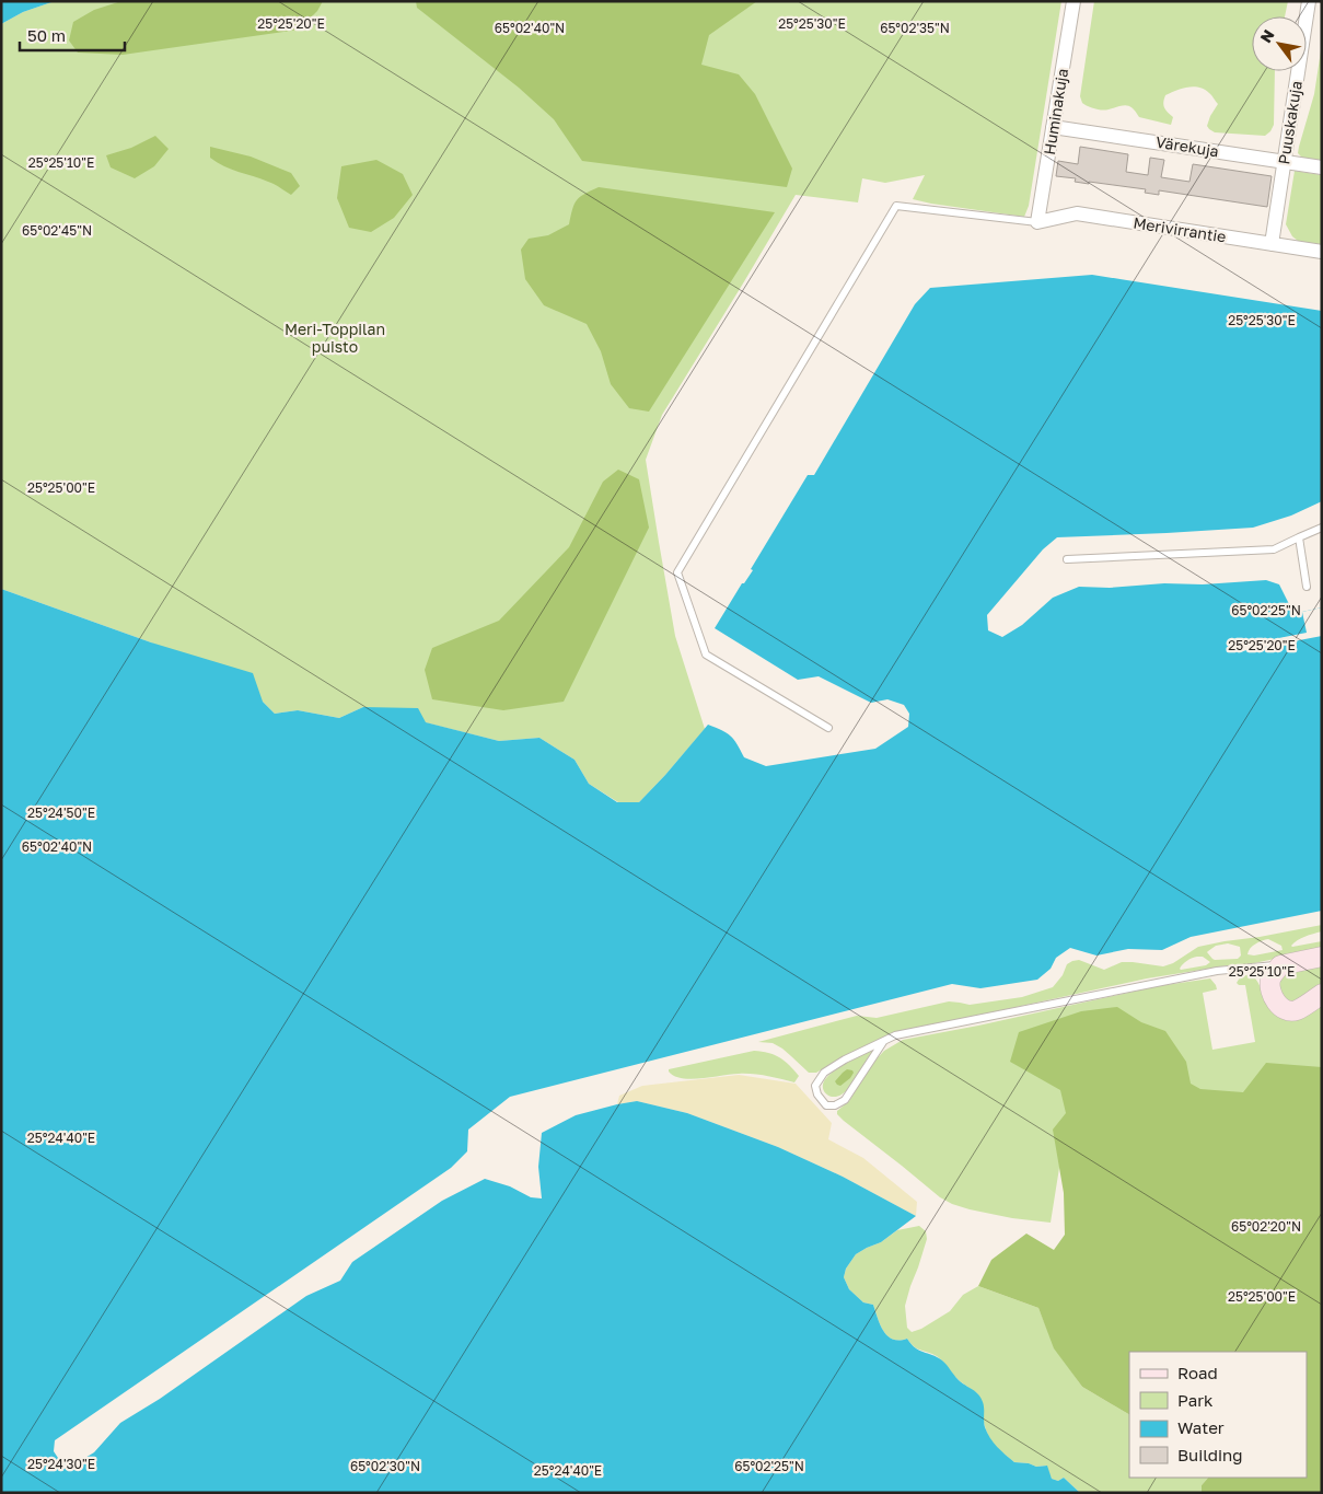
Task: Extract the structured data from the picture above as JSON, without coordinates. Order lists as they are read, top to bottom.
{
  "streets": {
    "street": [
      "Huminakuja",
      "Puuskakuja",
      "Värekuja",
      "Merivirrantie"
    ]
  },
  "crossings": [
    ["Huminakuja", "Värekuja"],
    ["Huminakuja", "Merivirrantie"],
    ["Puuskakuja", "Värekuja"],
    ["Puuskakuja", "Merivirrantie"]
  ],
  "parks": ["Meri-Toppilan puisto"],
  "legend": [
    "Road",
    "Park",
    "Water",
    "Building"
  ],
  "scale_bar": "50 m",
  "north": "top left",
  "coordinates": [
    "25°25'20\"E",
    "25°25'30\"E",
    "65°02'40\"N",
    "65°02'35\"N",
    "25°25'10\"E",
    "65°02'45\"N",
    "25°25'00\"E",
    "65°02'25\"N",
    "25°24'50\"E",
    "25°24'40\"E",
    "65°02'20\"N",
    "25°24'30\"E",
    "65°02'30\"N"
  ]
}
